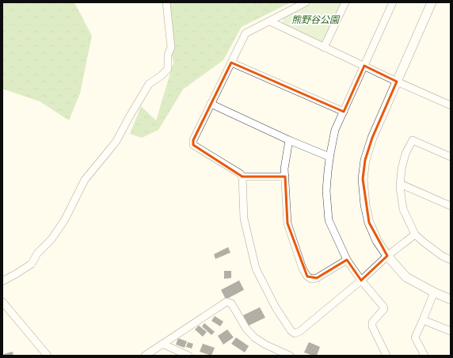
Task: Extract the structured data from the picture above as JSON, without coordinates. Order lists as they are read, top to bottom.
{
  "parks": ["熊野谷公園"]
}
